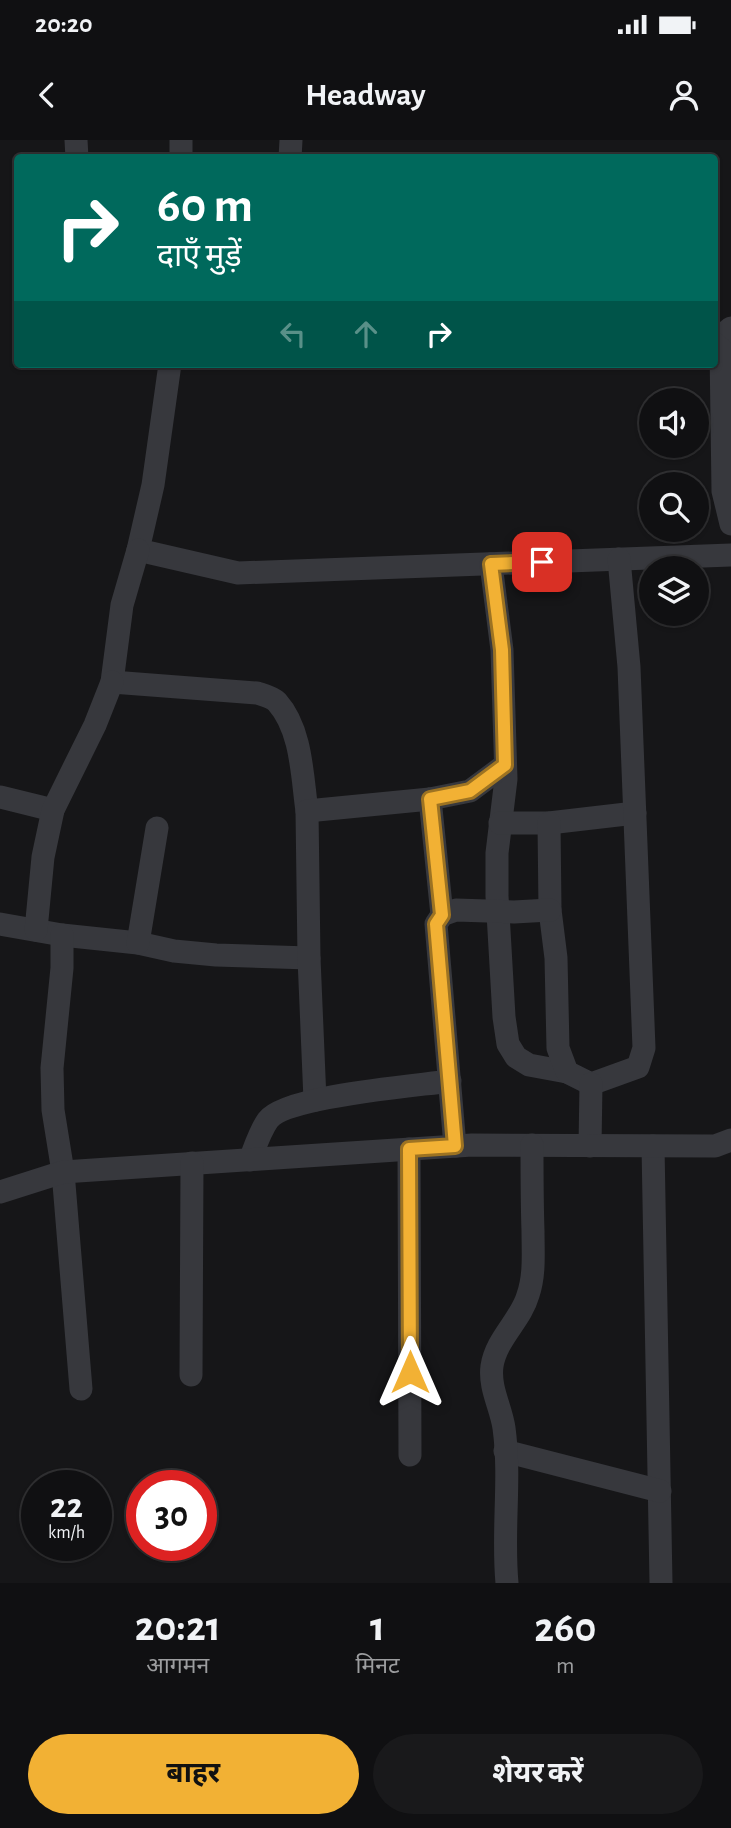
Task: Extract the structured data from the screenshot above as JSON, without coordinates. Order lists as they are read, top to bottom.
{
  "page": {
    "status": "20:20",
    "header": "Headway",
    "turn": ["60 m", "दाएँ मुड़ें"],
    "speed": "22 km/h",
    "limit": "30",
    "eta": [
      "20:21",
      "आगमन",
      "1",
      "मिनट",
      "260",
      "m"
    ],
    "buttons": ["बाहर", "शेयर करें"]
  }
}
